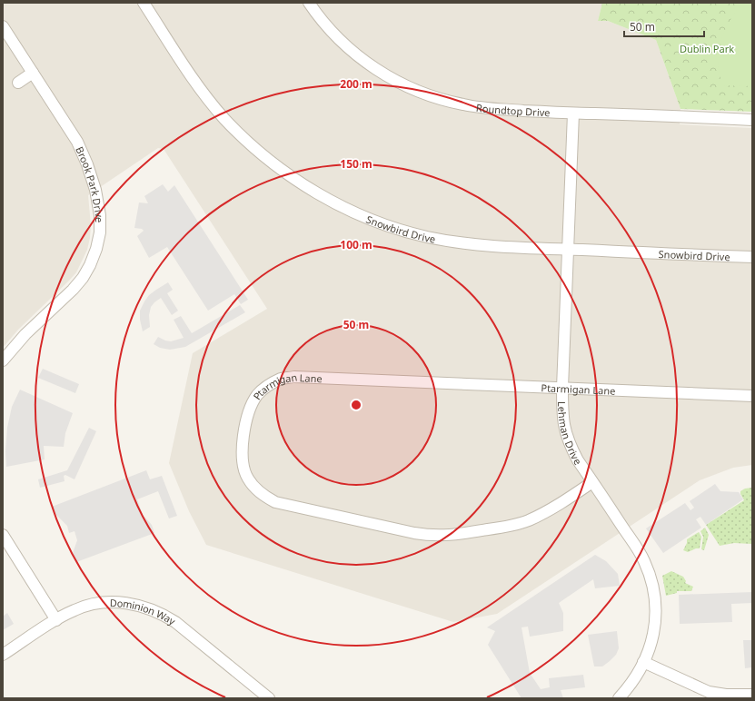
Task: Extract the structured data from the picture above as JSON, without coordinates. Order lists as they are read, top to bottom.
{
  "streets": {
    "street": [
      "Roundtop Drive",
      "Brook Park Drive",
      "Snowbird Drive",
      "Ptarmigan Lane",
      "Lehman Drive",
      "Dominion Way"
    ]
  },
  "crossings": [
    ["Roundtop Drive", "Lehman Drive"],
    ["Snowbird Drive", "Lehman Drive"],
    ["Ptarmigan Lane", "Lehman Drive"]
  ],
  "parks": ["Dublin Park"],
  "scale_bar": "50 m",
  "rings": [
    "200 m",
    "150 m",
    "100 m",
    "50 m"
  ]
}
